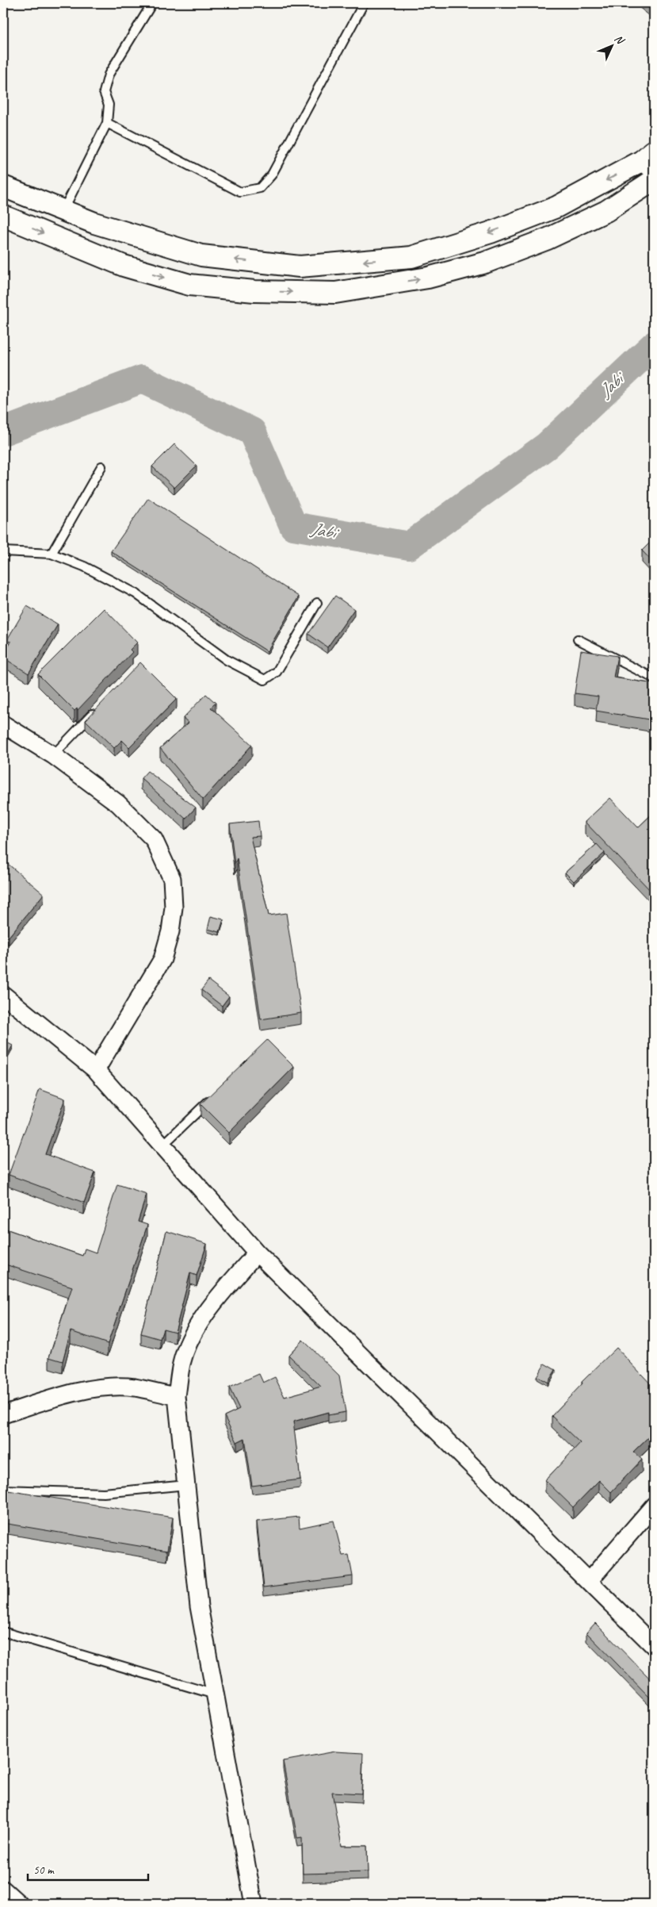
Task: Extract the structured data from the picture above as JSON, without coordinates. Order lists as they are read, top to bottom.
{
  "water": ["Jabi"],
  "scale_bar": "50 m",
  "north": "top right"
}
